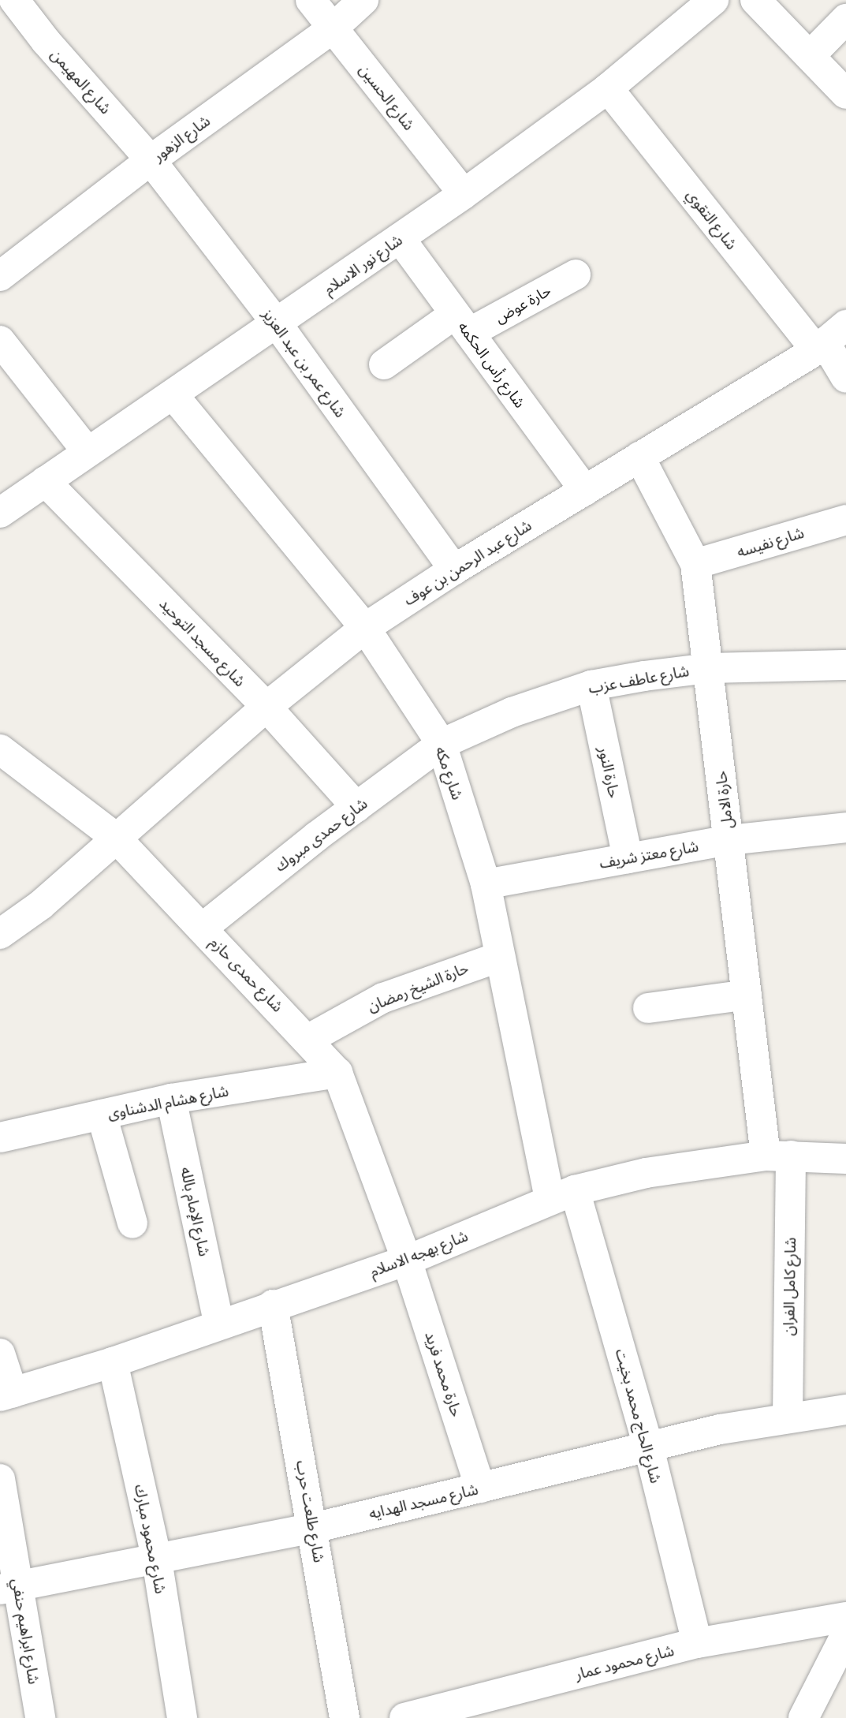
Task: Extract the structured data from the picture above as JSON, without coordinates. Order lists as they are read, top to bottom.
{
  "streets": {
    "street": [
      "شارع المهيمن",
      "شارع الحسين",
      "شارع الزهور",
      "شارع التقوي",
      "شارع نور الاسلام",
      "حارة عوض",
      "شارع عمر بن عبد العزيز",
      "شارع رأس الحكمه",
      "شارع نفيسه",
      "شارع عبد الرحمن بن عوف",
      "شارع مسجد التوحيد",
      "شارع عاطف عزب",
      "حارة النور",
      "شارع مكه",
      "حارة الامل",
      "شارع حمدى مبروك",
      "شارع معتز شريف",
      "شارع حمدى حازم",
      "حارة الشيخ رمضان",
      "شارع هشام الدشناوى",
      "شارع الإمام بالله",
      "شارع بهجه الاسلام",
      "شارع كامل الفران",
      "حارة محمد فريد",
      "شارع الحاج محمد بخيت",
      "شارع مسجد الهدايه",
      "شارع طلعت حرب",
      "شارع محمود مبارك",
      "شارع ابراهيم حنفي",
      "شارع محمود عمار"
    ]
  },
  "crossings": [
    ["شارع المهيمن", "شارع الزهور"],
    ["شارع المهيمن", "شارع عمر بن عبد العزيز"],
    ["شارع الحسين", "شارع الزهور"],
    ["شارع الحسين", "شارع نور الاسلام"],
    ["شارع الزهور", "شارع عمر بن عبد العزيز"],
    ["شارع التقوي", "شارع نور الاسلام"],
    ["شارع التقوي", "شارع عبد الرحمن بن عوف"],
    ["شارع نور الاسلام", "شارع عمر بن عبد العزيز"],
    ["شارع نور الاسلام", "شارع رأس الحكمه"],
    ["شارع نور الاسلام", "شارع مسجد التوحيد"],
    ["شارع نور الاسلام", "شارع مكه"],
    ["حارة عوض", "شارع رأس الحكمه"],
    ["شارع عمر بن عبد العزيز", "شارع عبد الرحمن بن عوف"],
    ["شارع رأس الحكمه", "شارع عبد الرحمن بن عوف"],
    ["شارع نفيسه", "حارة الامل"],
    ["شارع عبد الرحمن بن عوف", "شارع مسجد التوحيد"],
    ["شارع عبد الرحمن بن عوف", "شارع مكه"],
    ["شارع عبد الرحمن بن عوف", "حارة الامل"],
    ["شارع عبد الرحمن بن عوف", "شارع حمدى حازم"],
    ["شارع مسجد التوحيد", "شارع حمدى مبروك"],
    ["شارع عاطف عزب", "حارة النور"],
    ["شارع عاطف عزب", "شارع مكه"],
    ["شارع عاطف عزب", "حارة الامل"],
    ["شارع عاطف عزب", "شارع حمدى مبروك"],
    ["حارة النور", "شارع معتز شريف"],
    ["شارع مكه", "شارع حمدى مبروك"],
    ["شارع مكه", "شارع معتز شريف"],
    ["شارع مكه", "حارة الشيخ رمضان"],
    ["شارع مكه", "شارع بهجه الاسلام"],
    ["شارع مكه", "شارع الحاج محمد بخيت"],
    ["حارة الامل", "شارع معتز شريف"],
    ["حارة الامل", "شارع بهجه الاسلام"],
    ["حارة الامل", "شارع كامل الفران"],
    ["شارع حمدى مبروك", "شارع حمدى حازم"],
    ["شارع حمدى حازم", "حارة الشيخ رمضان"],
    ["شارع حمدى حازم", "شارع هشام الدشناوى"],
    ["شارع حمدى حازم", "شارع بهجه الاسلام"],
    ["شارع حمدى حازم", "حارة محمد فريد"],
    ["شارع هشام الدشناوى", "شارع الإمام بالله"],
    ["شارع الإمام بالله", "شارع بهجه الاسلام"],
    ["شارع بهجه الاسلام", "شارع كامل الفران"],
    ["شارع بهجه الاسلام", "حارة محمد فريد"],
    ["شارع بهجه الاسلام", "شارع الحاج محمد بخيت"],
    ["شارع بهجه الاسلام", "شارع طلعت حرب"],
    ["شارع بهجه الاسلام", "شارع محمود مبارك"],
    ["شارع كامل الفران", "شارع مسجد الهدايه"],
    ["حارة محمد فريد", "شارع مسجد الهدايه"],
    ["شارع الحاج محمد بخيت", "شارع مسجد الهدايه"],
    ["شارع الحاج محمد بخيت", "شارع محمود عمار"],
    ["شارع مسجد الهدايه", "شارع طلعت حرب"],
    ["شارع مسجد الهدايه", "شارع محمود مبارك"],
    ["شارع مسجد الهدايه", "شارع ابراهيم حنفي"]
  ]
}
